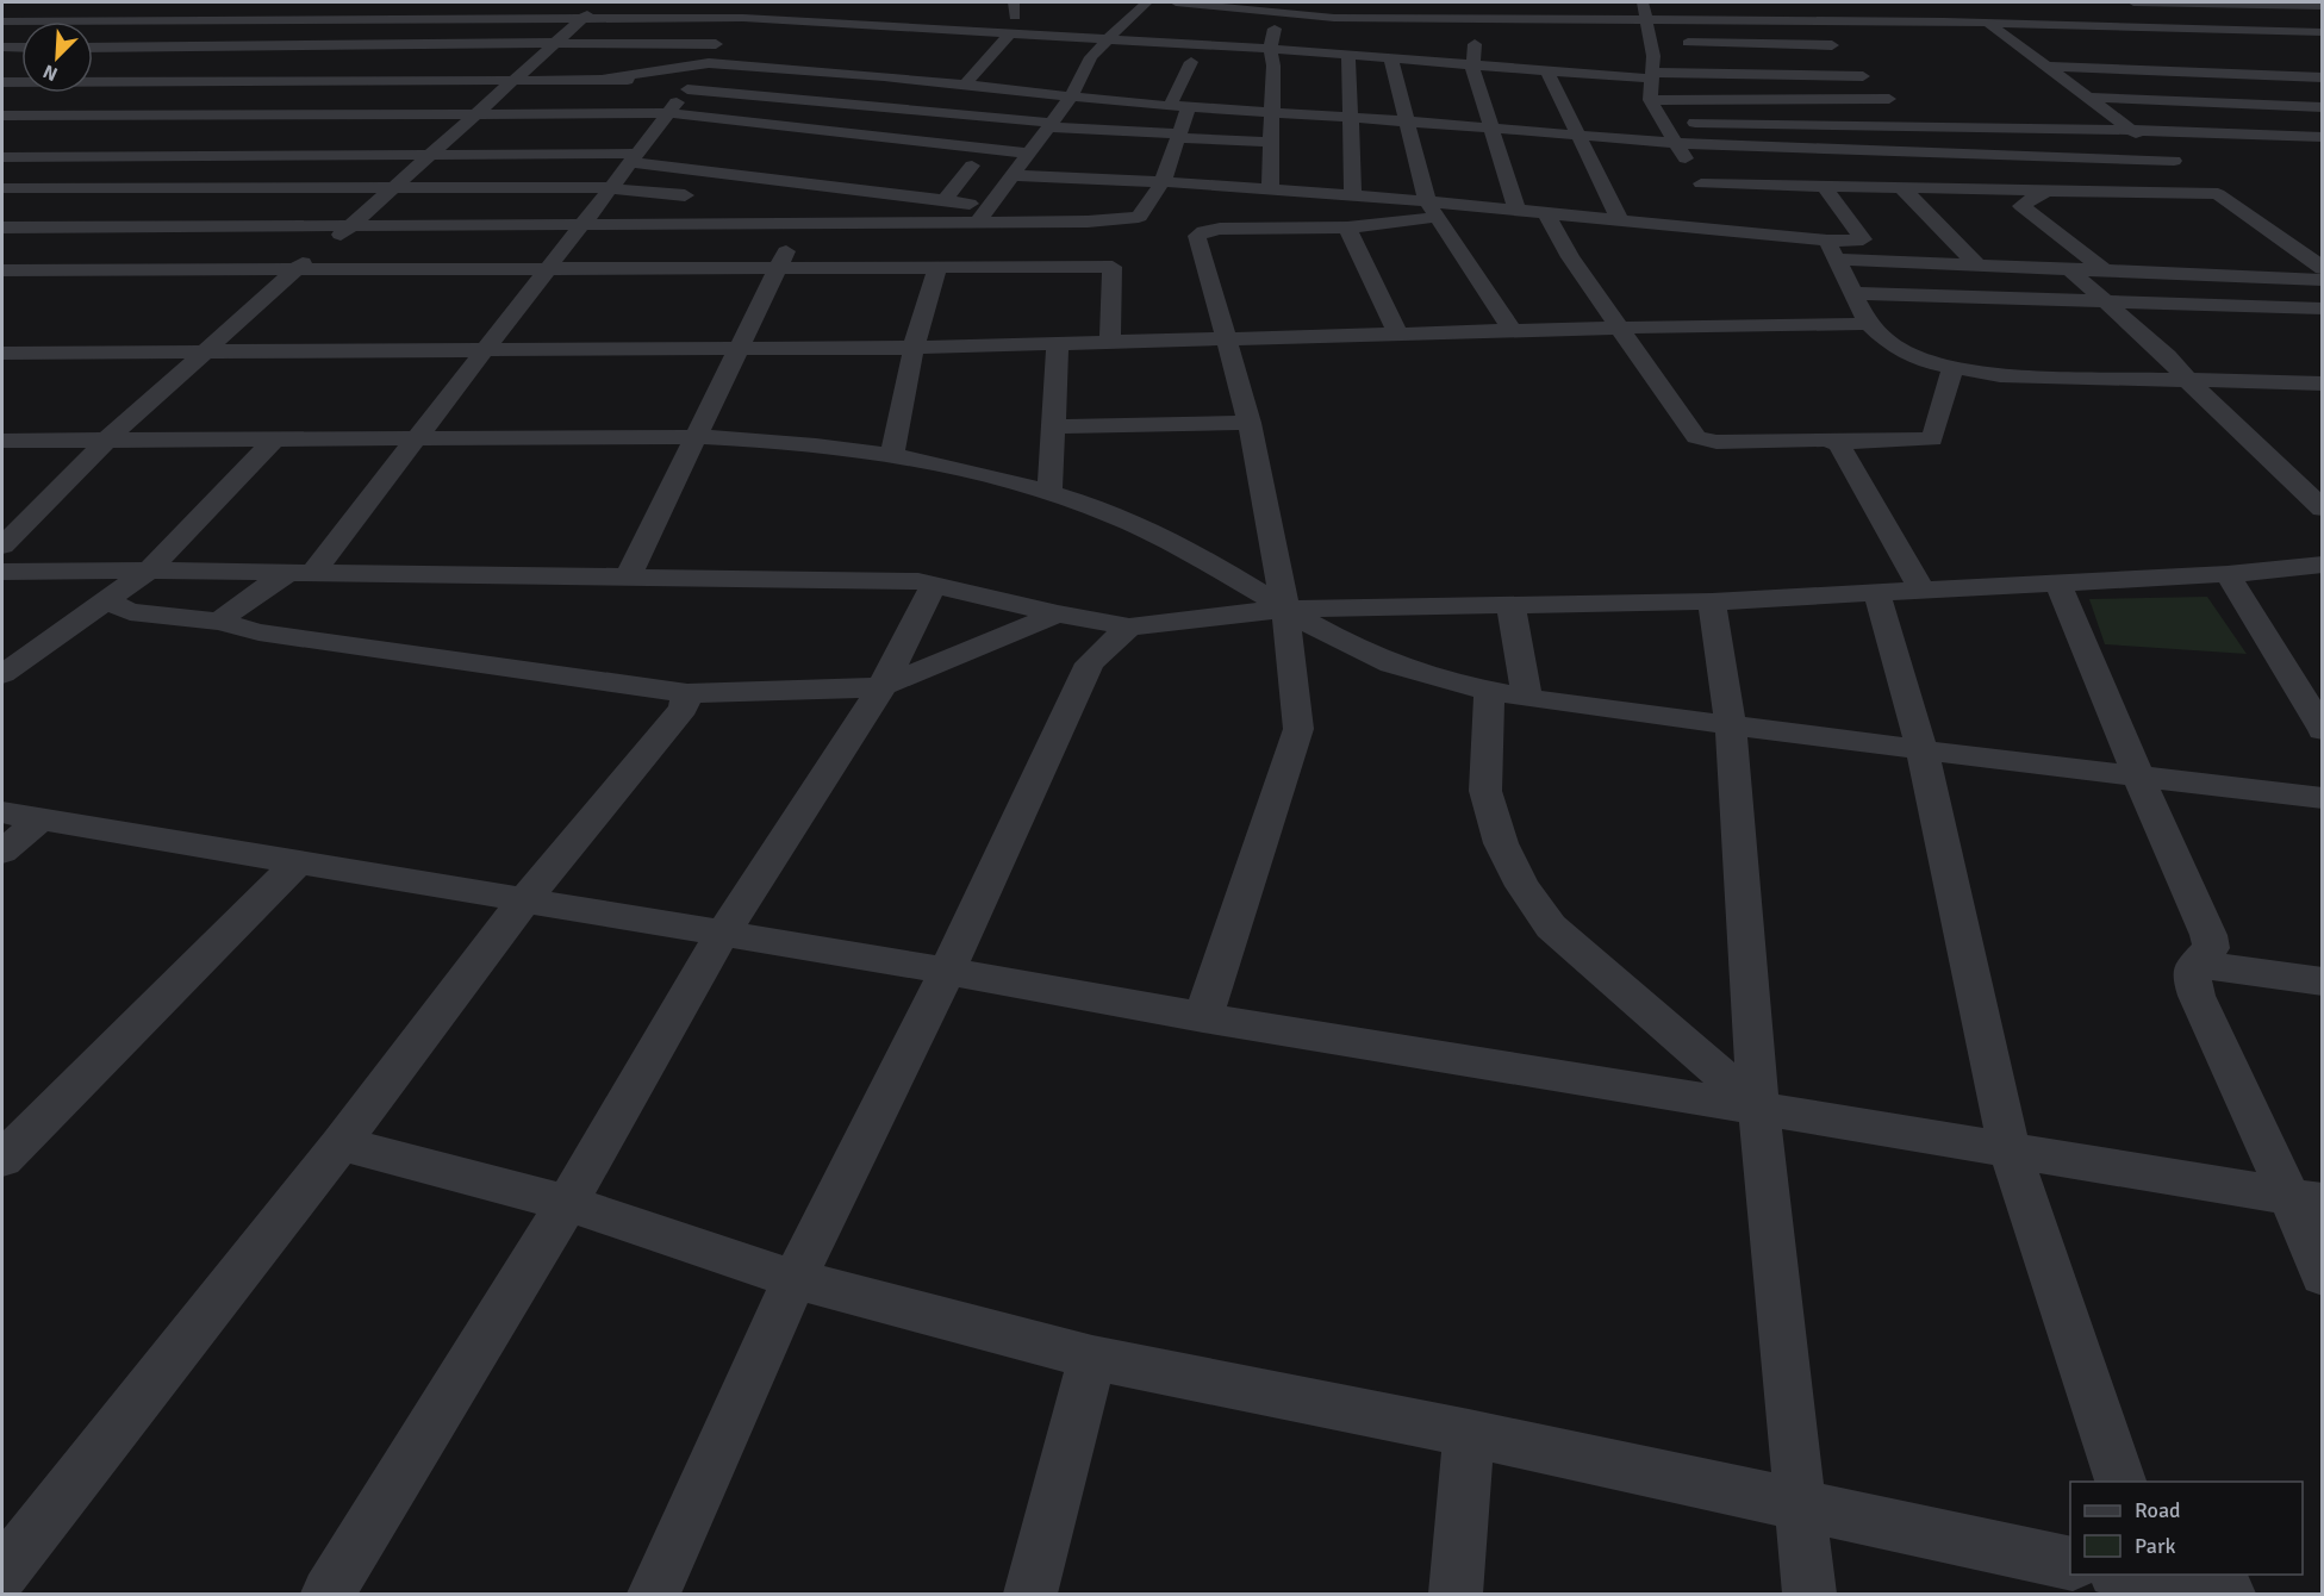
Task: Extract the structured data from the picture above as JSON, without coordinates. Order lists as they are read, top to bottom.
{
  "legend": ["Road", "Park"],
  "north": "bottom left"
}
